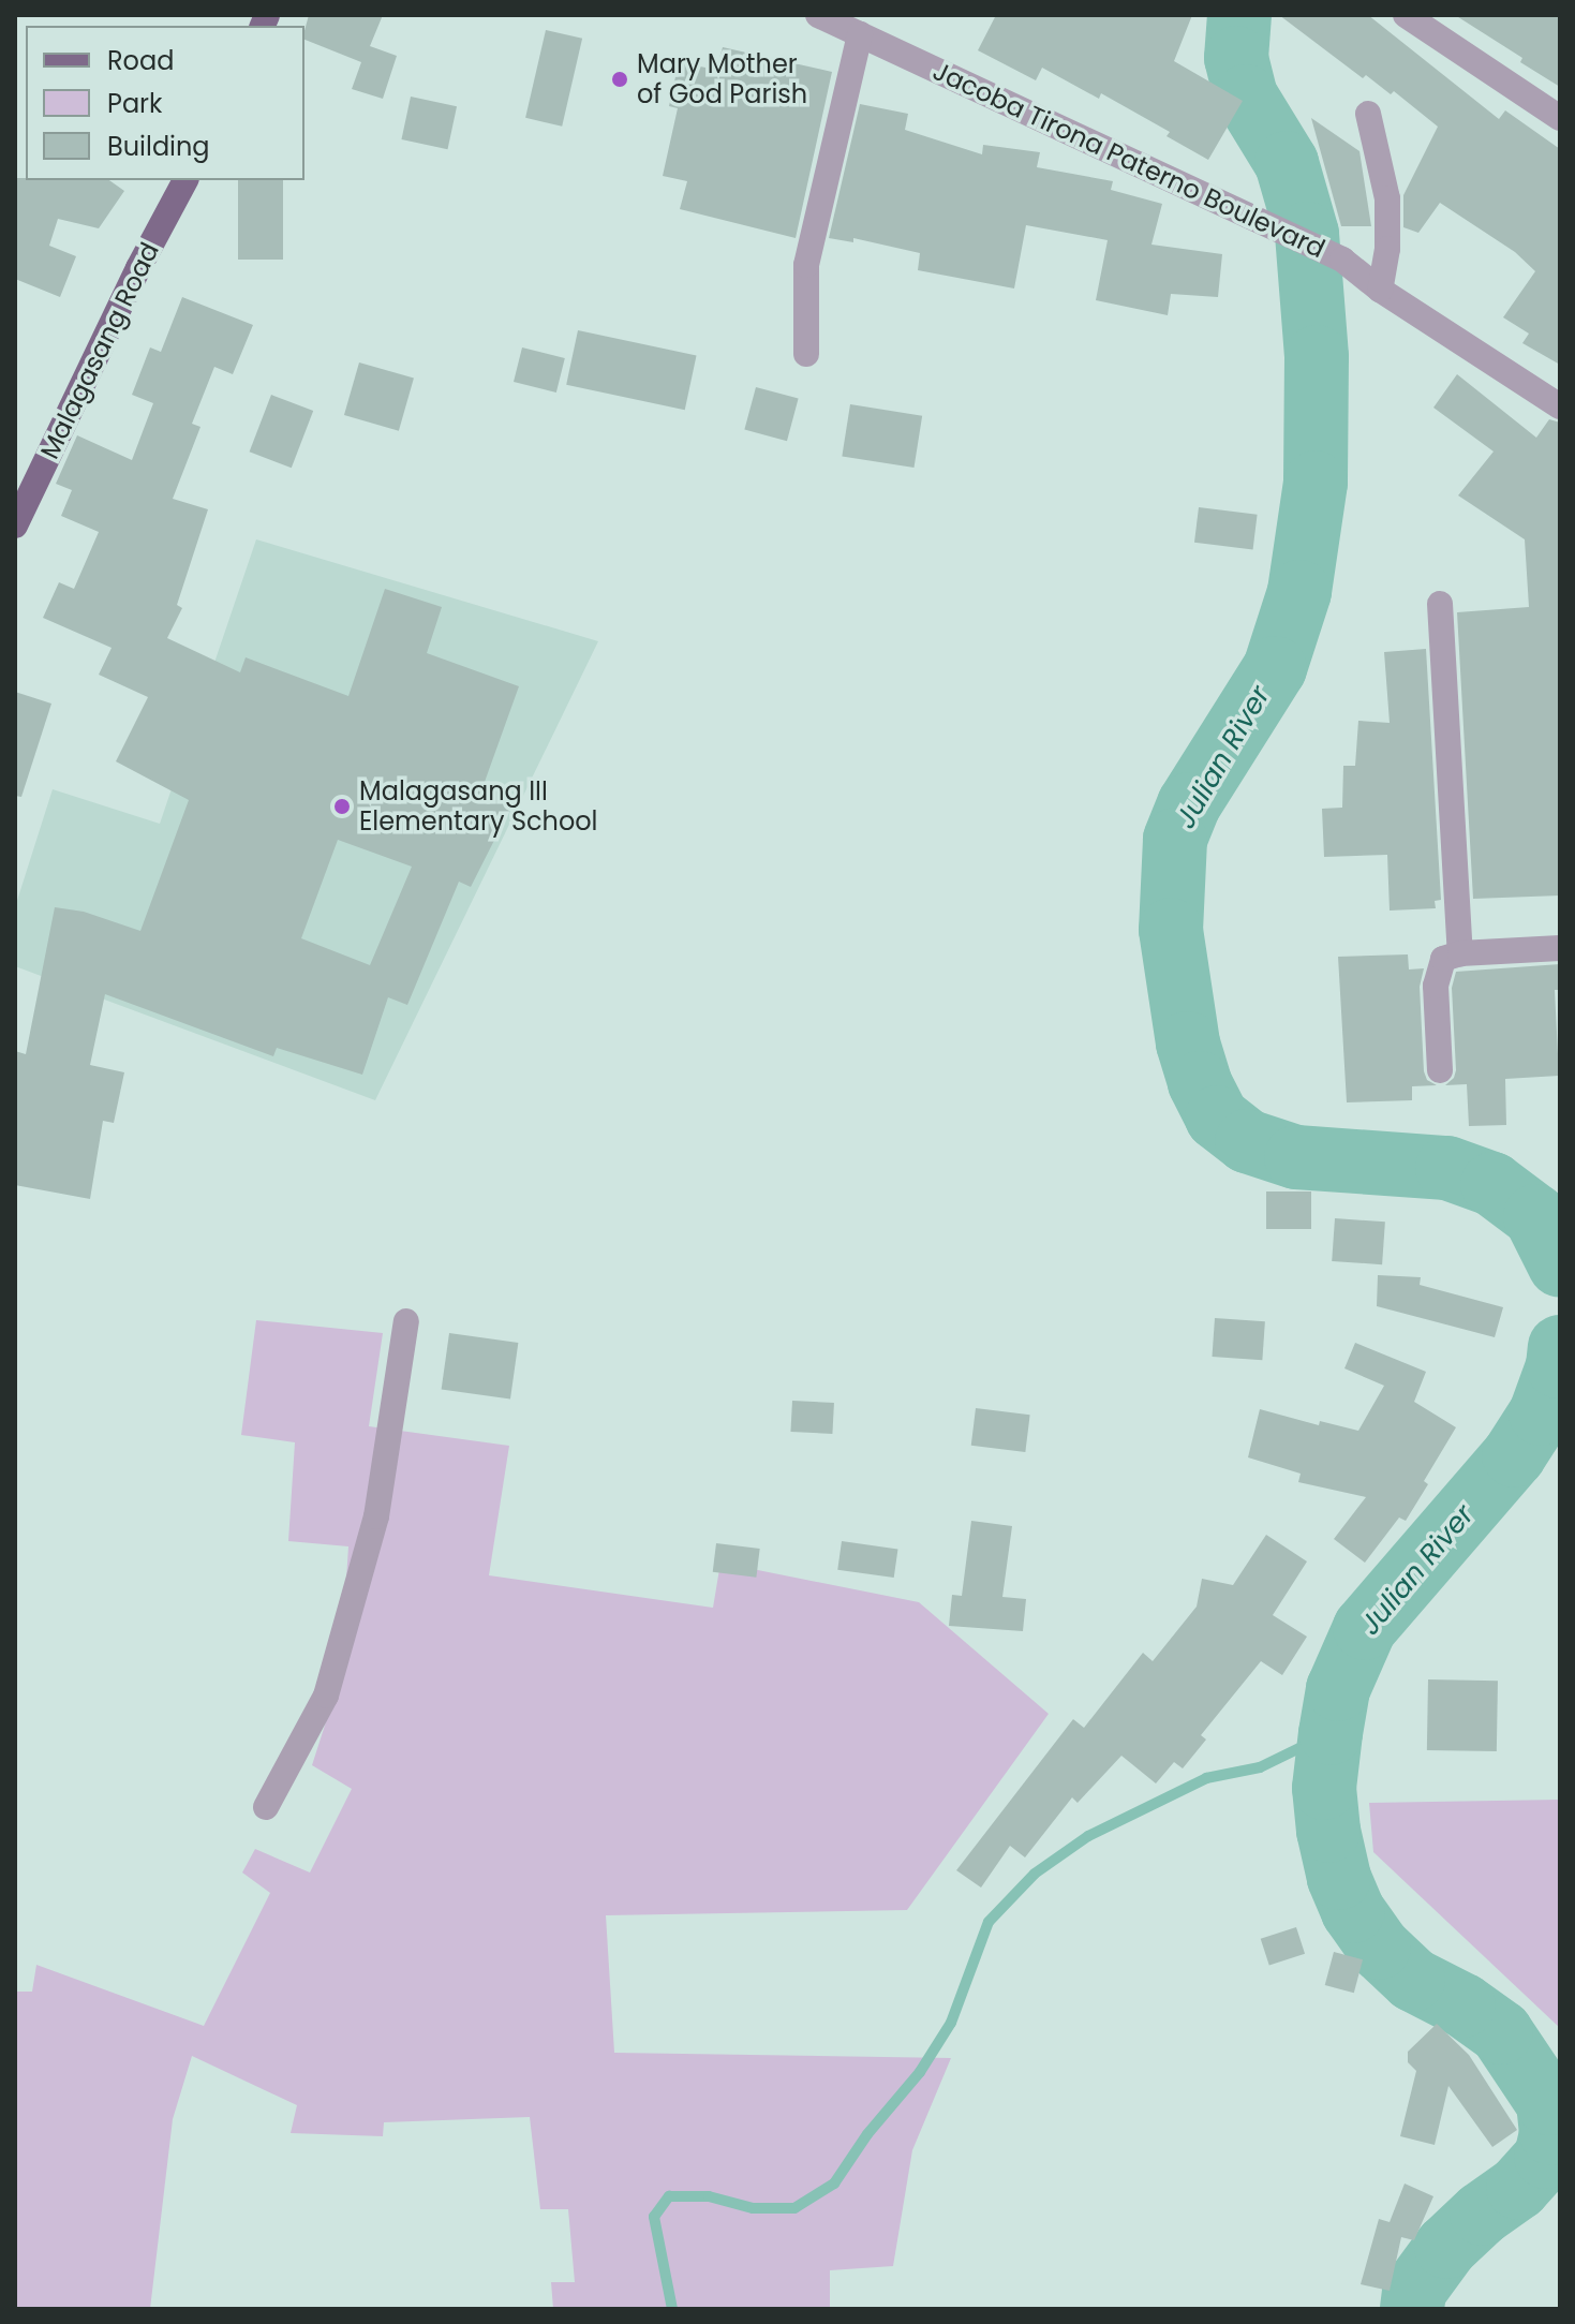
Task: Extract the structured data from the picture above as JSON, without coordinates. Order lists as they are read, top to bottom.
{
  "streets": {
    "main road": ["Malagasang Road"],
    "street": ["Jacoba Tirona Paterno Boulevard"]
  },
  "water": ["Julian River"],
  "places": ["Mary Mother of God Parish", "Malagasang III Elementary School"],
  "legend": ["Road", "Park", "Building"]
}
